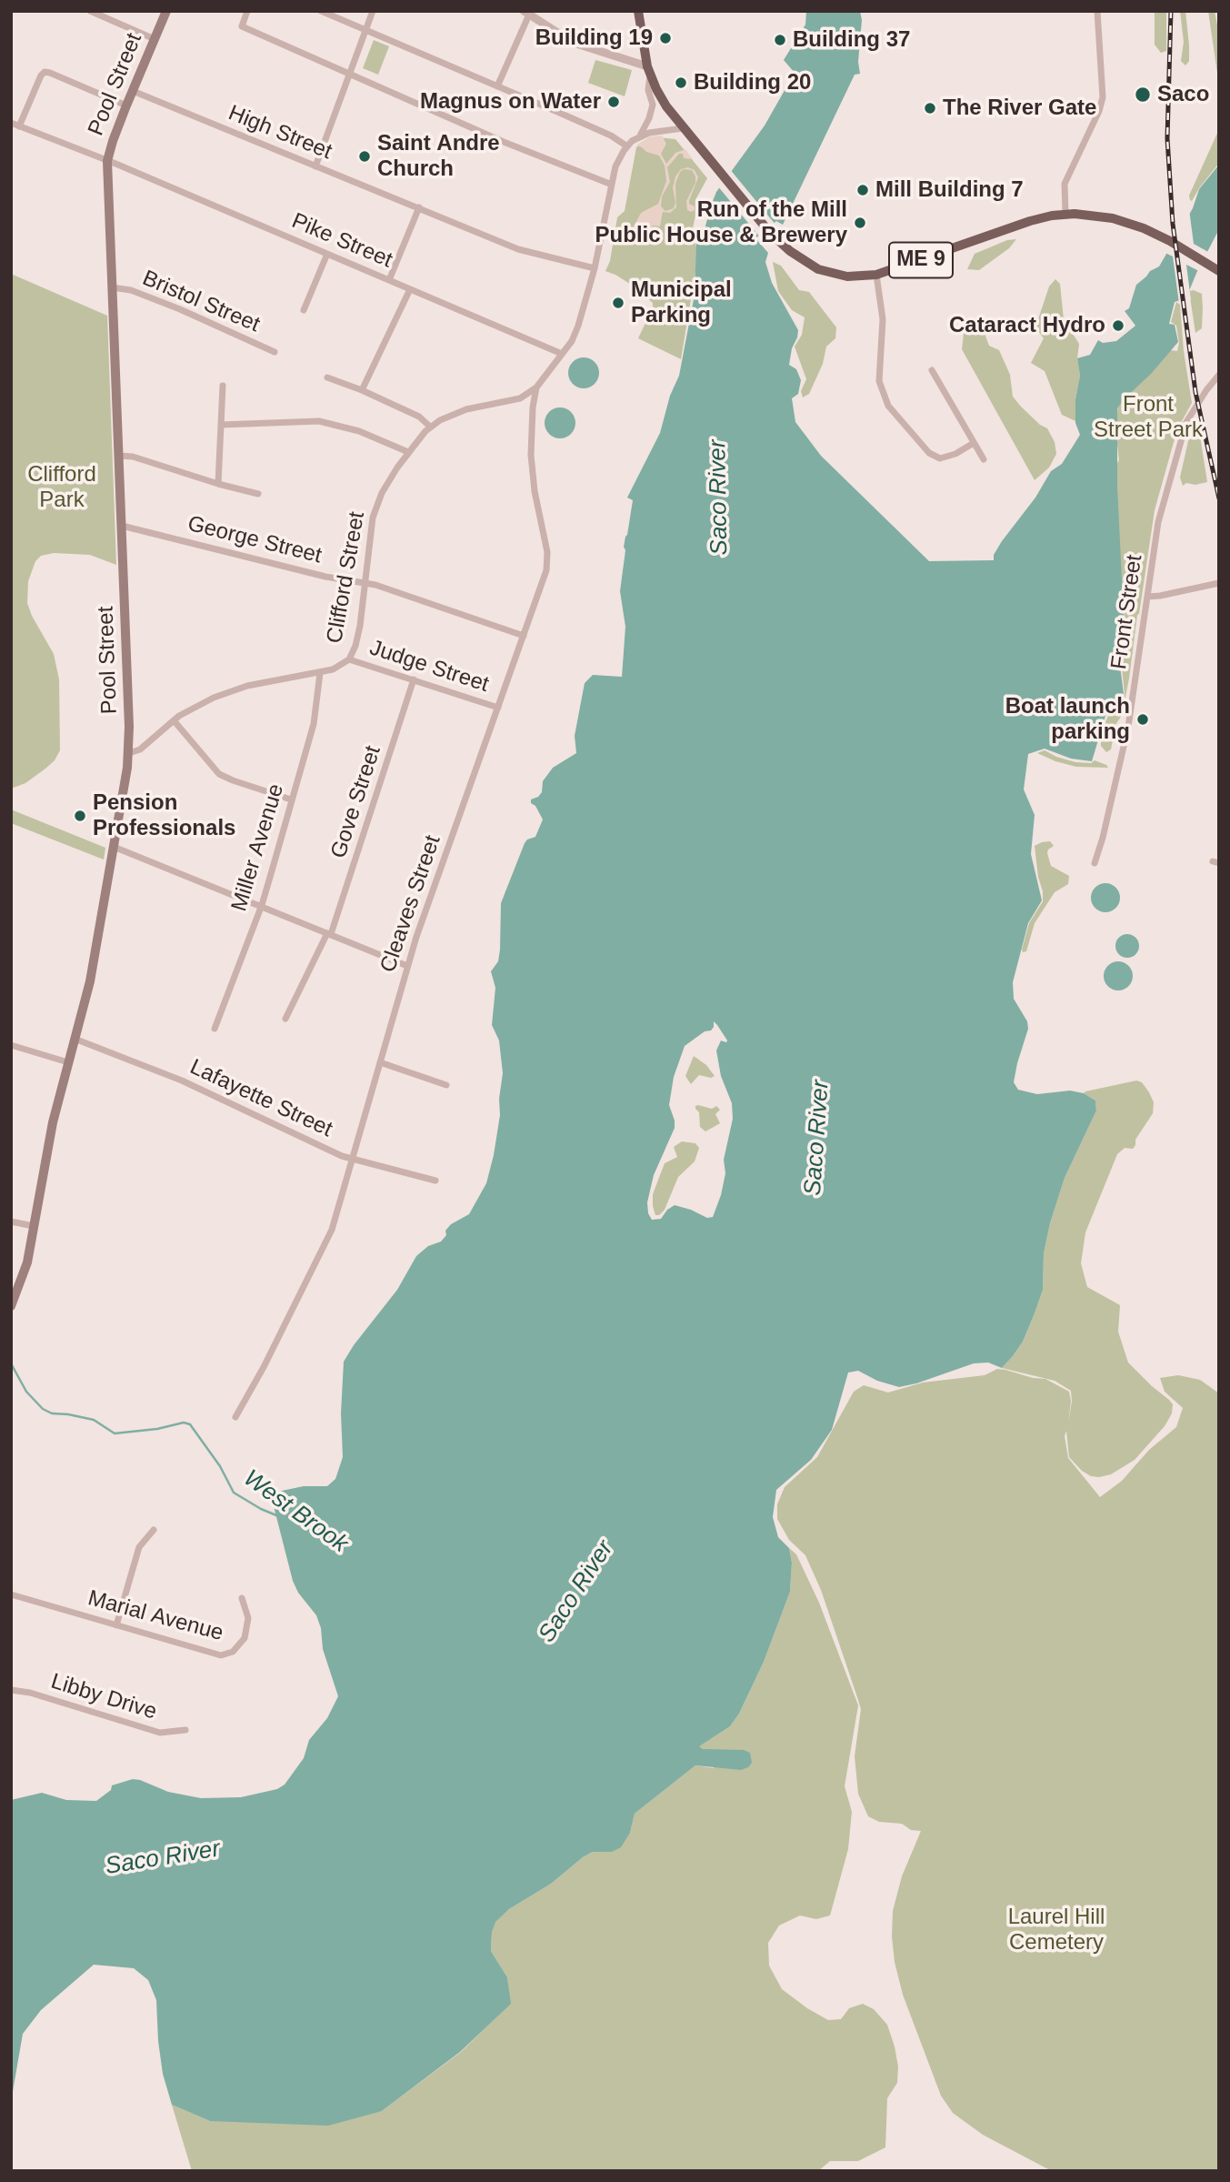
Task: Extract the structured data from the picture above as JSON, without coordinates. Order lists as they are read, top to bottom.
{
  "streets": {
    "main road": ["Pool Street", "ME 9"],
    "street": [
      "High Street",
      "Pike Street",
      "Bristol Street",
      "George Street",
      "Clifford Street",
      "Front Street",
      "Judge Street",
      "Gove Street",
      "Miller Avenue",
      "Cleaves Street",
      "Lafayette Street",
      "Marial Avenue",
      "Libby Drive"
    ]
  },
  "crossings": [
    ["Pool Street", "High Street"],
    ["Pool Street", "Pike Street"],
    ["Pool Street", "Bristol Street"],
    ["Pool Street", "George Street"],
    ["Pool Street", "Clifford Street"],
    ["Pool Street", "Lafayette Street"],
    ["George Street", "Clifford Street"],
    ["George Street", "Cleaves Street"],
    ["Clifford Street", "Judge Street"],
    ["Clifford Street", "Miller Avenue"],
    ["Clifford Street", "Cleaves Street"],
    ["Judge Street", "Gove Street"],
    ["Judge Street", "Cleaves Street"],
    ["Cleaves Street", "Lafayette Street"]
  ],
  "water": ["Saco River", "West Brook"],
  "parks": ["Front Street Park", "Clifford Park", "Laurel Hill Cemetery"],
  "places": [
    "Building 19",
    "Building 37",
    "Building 20",
    "Saco",
    "Magnus on Water",
    "The River Gate",
    "Saint Andre Church",
    "Mill Building 7",
    "Run of the Mill Public House & Brewery",
    "Municipal Parking",
    "Cataract Hydro",
    "Boat launch parking",
    "Pension Professionals"
  ]
}
